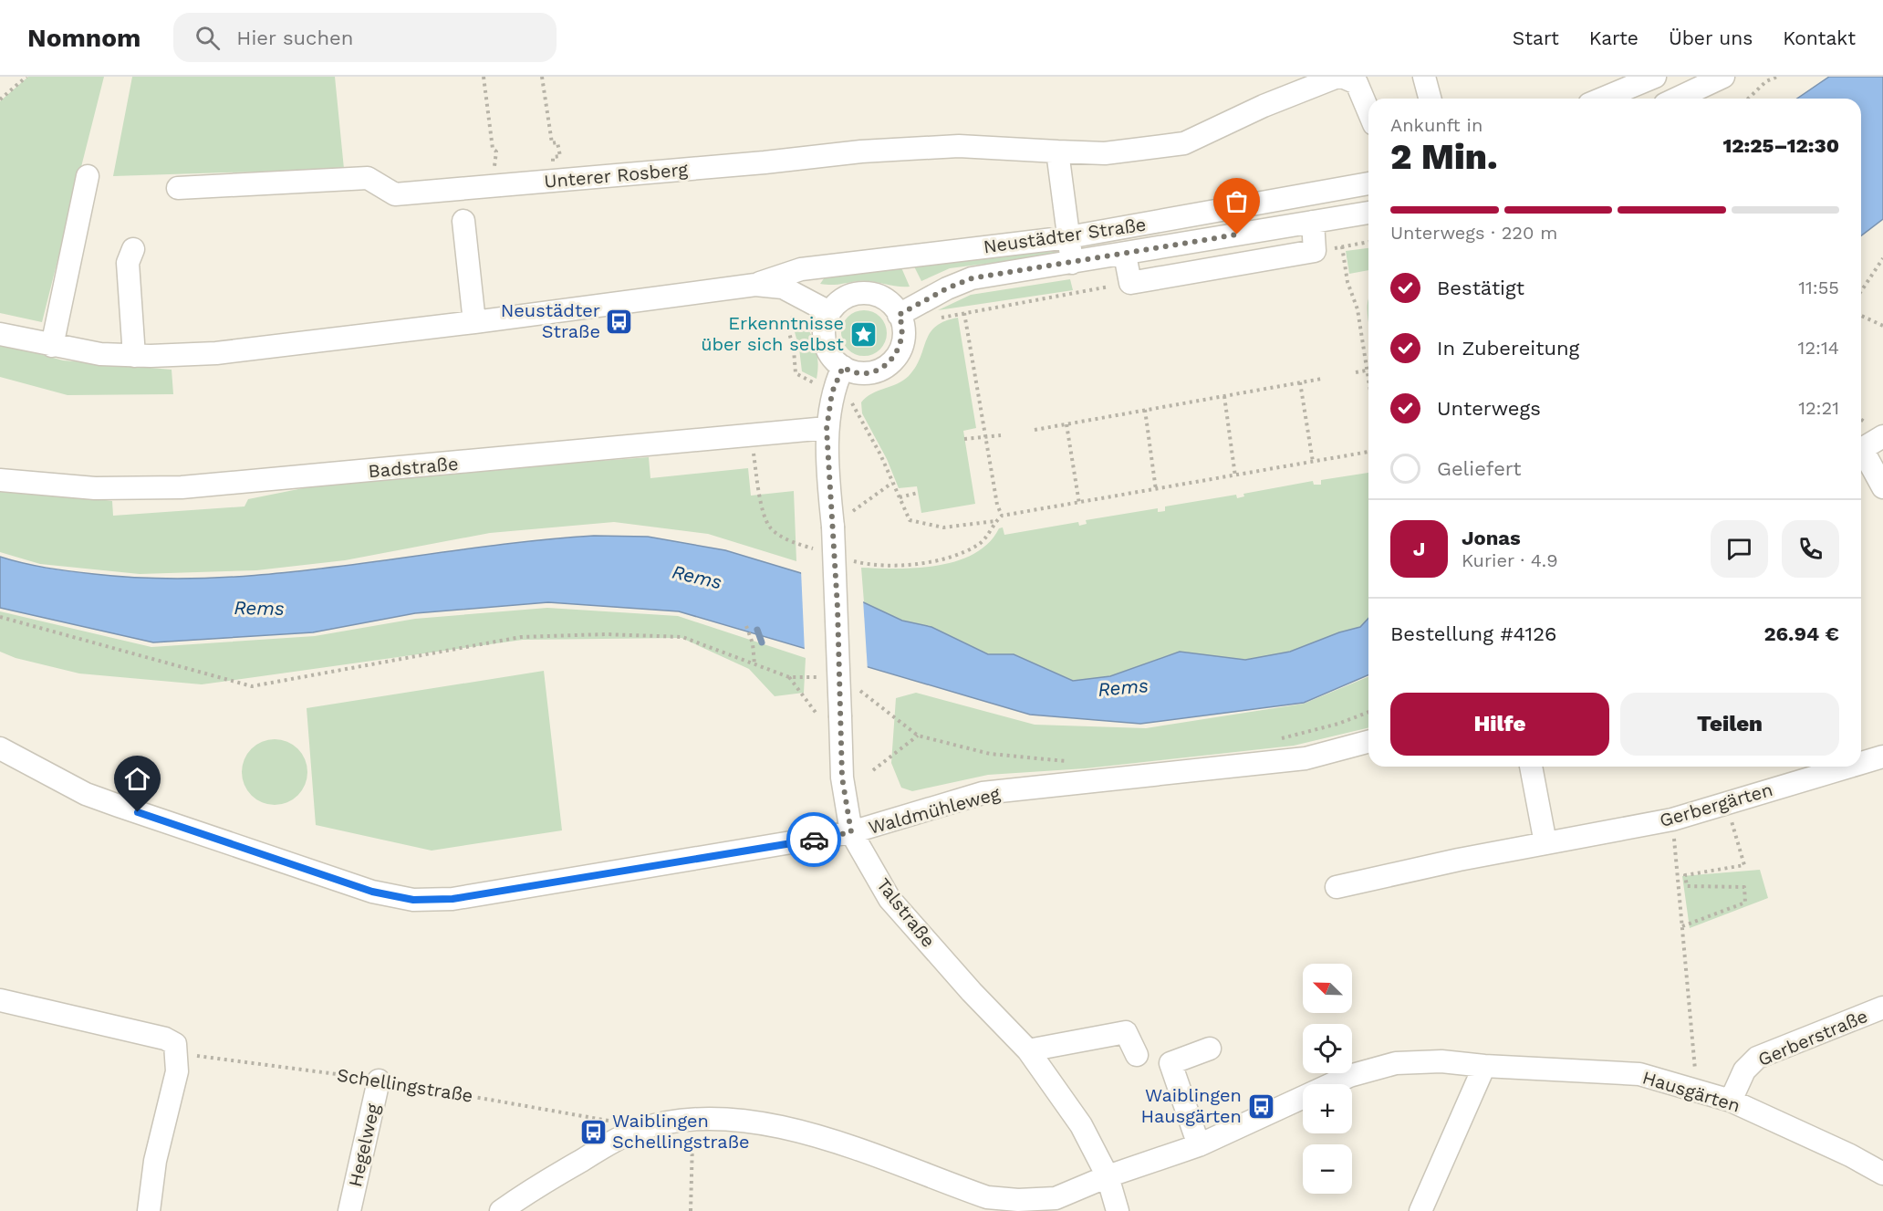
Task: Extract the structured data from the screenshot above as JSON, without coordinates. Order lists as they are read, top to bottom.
{
  "streets": {
    "street": [
      "Unterer Rosberg",
      "Neustädter Straße",
      "Badstraße",
      "Gerbergärten",
      "Waldmühleweg",
      "Talstraße",
      "Gerberstraße",
      "Hausgärten",
      "Hegelweg"
    ],
    "path": ["Schellingstraße"]
  },
  "crossings": [
    ["Neustädter Straße", "Talstraße"],
    ["Badstraße", "Talstraße"],
    ["Waldmühleweg", "Talstraße"],
    ["Talstraße", "Hausgärten"],
    ["Gerberstraße", "Hausgärten"],
    ["Schellingstraße", "Hausgärten"],
    ["Schellingstraße", "Hegelweg"]
  ],
  "water": ["Rems"],
  "places": {
    "bus stop": ["Neustädter Straße", "Waiblingen Hausgärten", "Waiblingen Schellingstraße"],
    "place": ["Erkenntnisse über sich selbst"]
  },
  "north": "top left",
  "page": {
    "header": "Nomnom",
    "search": "Hier suchen",
    "nav": [
      "Start",
      "Karte",
      "Über uns",
      "Kontakt"
    ],
    "heading": ["2 Min.", "Ankunft in", "12:25–12:30"],
    "panel": [
      "Jonas",
      "Kurier · 4.9",
      "Bestellung #4126",
      "26.94 €"
    ],
    "bar": "Unterwegs · 220 m",
    "list": [
      ["Bestätigt", "11:55"],
      ["In Zubereitung", "12:14"],
      ["Unterwegs", "12:21"],
      "Geliefert"
    ],
    "round": "J",
    "buttons": ["Hilfe", "Teilen"],
    "map_buttons": ["+", "−"]
  }
}
